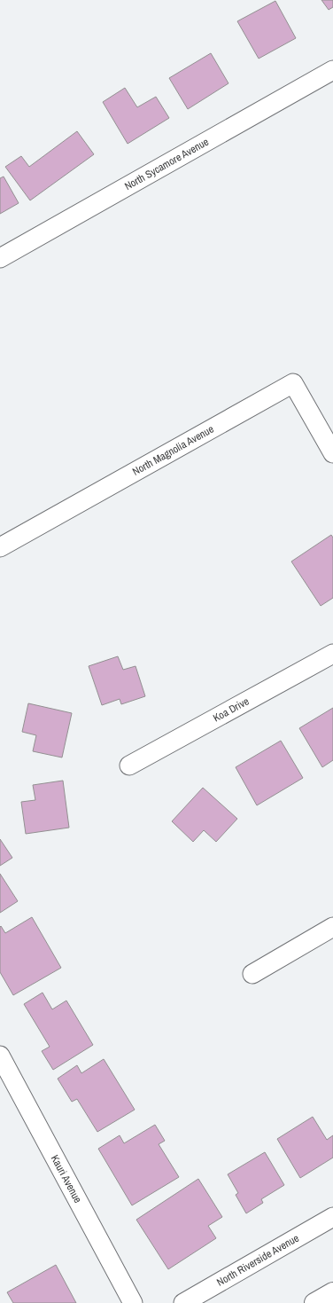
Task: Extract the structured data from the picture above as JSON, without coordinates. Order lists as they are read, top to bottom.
{
  "streets": {
    "street": [
      "North Sycamore Avenue",
      "North Magnolia Avenue",
      "Koa Drive",
      "Kauri Avenue",
      "North Riverside Avenue"
    ]
  }
}
